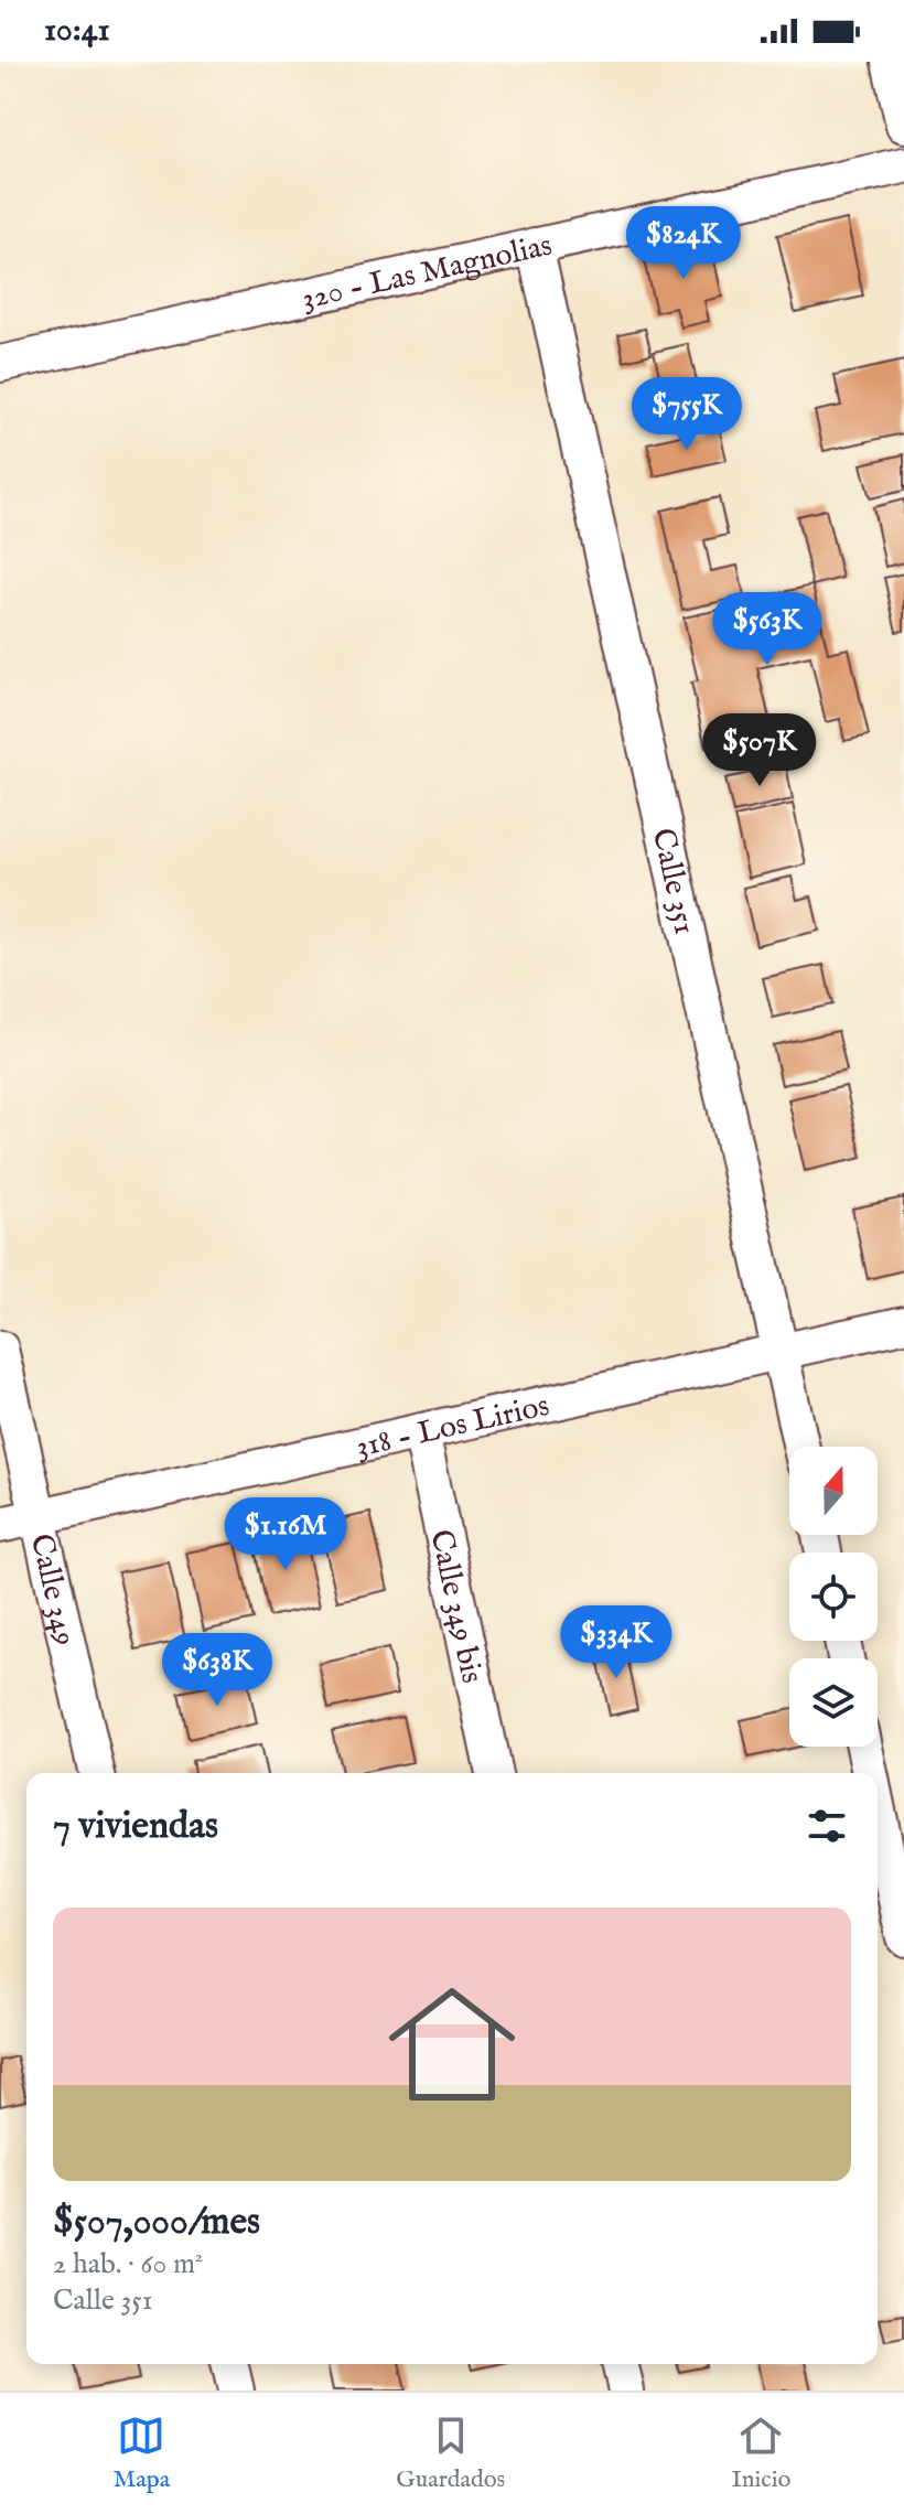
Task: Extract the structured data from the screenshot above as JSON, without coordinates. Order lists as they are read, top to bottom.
{
  "streets": {
    "street": [
      "320 - Las Magnolias",
      "Calle 351",
      "318 - Los Lirios",
      "Calle 349",
      "Calle 349 bis"
    ]
  },
  "crossings": [
    ["320 - Las Magnolias", "Calle 351"],
    ["Calle 351", "318 - Los Lirios"],
    ["318 - Los Lirios", "Calle 349"],
    ["318 - Los Lirios", "Calle 349 bis"]
  ],
  "north": "top",
  "page": {
    "status": "10:41",
    "price": [
      "$824K",
      "$755K",
      "$563K",
      "$507K",
      "$1.16M",
      "$334K",
      "$638K"
    ],
    "heading": "7 viviendas",
    "list": [
      {
        "name": "$507,000/mes",
        "note": "2 hab. · 60 m² · Calle 351"
      }
    ],
    "tabs": ["Mapa", "Guardados", "Inicio"]
  }
}
